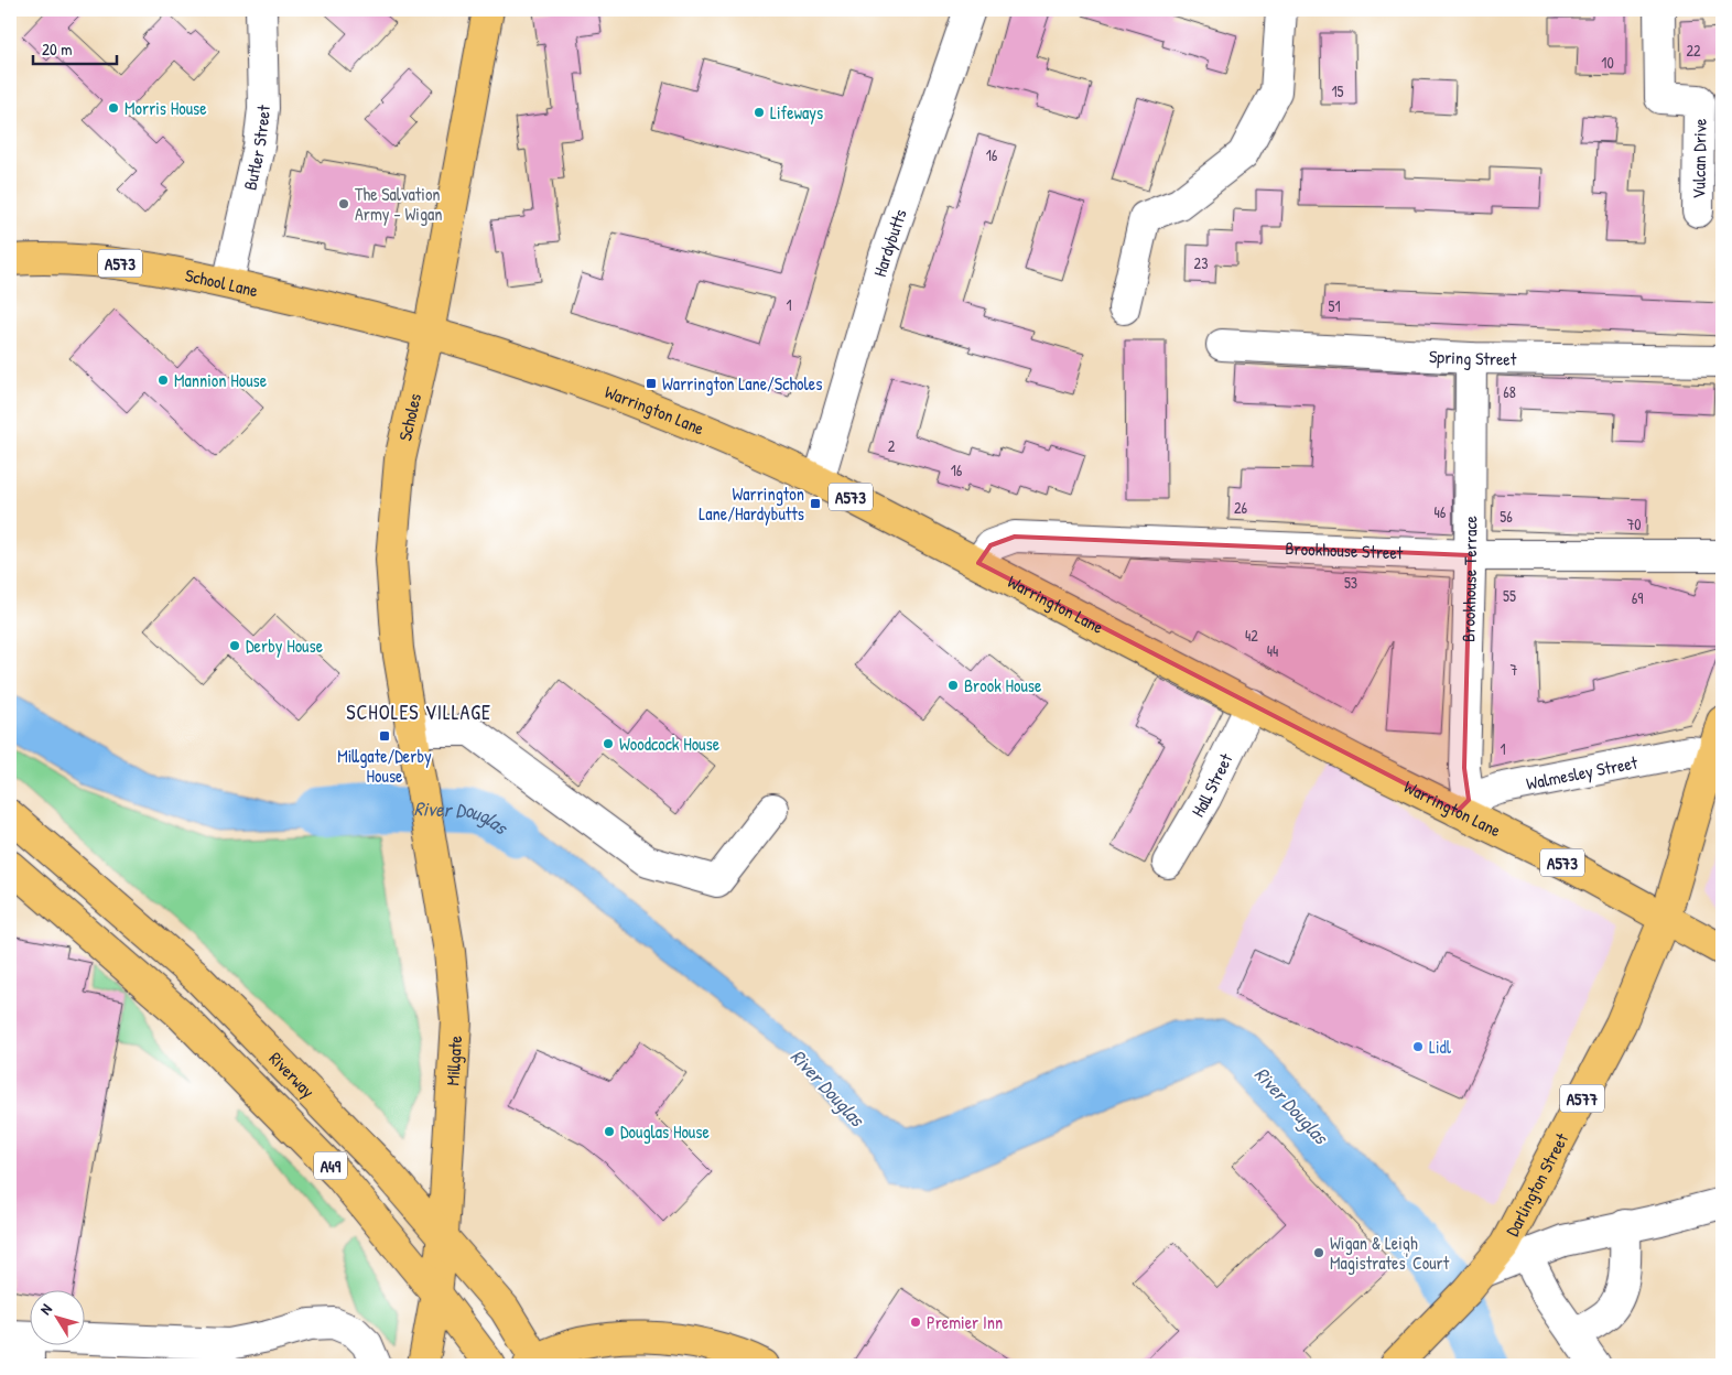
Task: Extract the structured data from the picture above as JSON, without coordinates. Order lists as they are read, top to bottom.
{
  "streets": {
    "main road": [
      "A573",
      "School Lane",
      "Warrington Lane",
      "Scholes",
      "Millgate",
      "Riverway",
      "A577",
      "A49",
      "Darlington Street"
    ],
    "street": [
      "Butler Street",
      "Vulcan Drive",
      "Hardybutts",
      "Spring Street",
      "Brookhouse Street",
      "Brookhouse Terrace",
      "Walmesley Street",
      "Hall Street"
    ]
  },
  "crossings": [
    ["Butler Street", "School Lane"],
    ["Hardybutts", "Warrington Lane"],
    ["A573", "Warrington Lane"],
    ["A573", "A577"],
    ["A573", "Darlington Street"],
    ["School Lane", "Warrington Lane"],
    ["School Lane", "Scholes"],
    ["Spring Street", "Brookhouse Terrace"],
    ["Warrington Lane", "Scholes"],
    ["Warrington Lane", "Brookhouse Street"],
    ["Warrington Lane", "Brookhouse Terrace"],
    ["Warrington Lane", "Walmesley Street"],
    ["Warrington Lane", "Hall Street"],
    ["Warrington Lane", "A577"],
    ["Warrington Lane", "Darlington Street"],
    ["Scholes", "Millgate"],
    ["Brookhouse Street", "Brookhouse Terrace"],
    ["Brookhouse Terrace", "Walmesley Street"],
    ["Walmesley Street", "A577"],
    ["Millgate", "Riverway"],
    ["Millgate", "A49"],
    ["A577", "Darlington Street"]
  ],
  "districts": ["SCHOLES VILLAGE"],
  "water": ["River Douglas"],
  "places": {
    "other": [
      "Morris House",
      "Lifeways",
      "The Salvation Army - Wigan",
      "Mannion House",
      "Derby House",
      "Brook House",
      "Woodcock House",
      "Lidl",
      "Douglas House",
      "Wigan & Leigh Magistrates' Court",
      "Premier Inn"
    ],
    "transit": ["Warrington Lane/Scholes", "Warrington Lane/Hardybutts", "Millgate/Derby House"]
  },
  "house_numbers": [
    "22",
    "10",
    "15",
    "16",
    "23",
    "1",
    "51",
    "68",
    "2",
    "16",
    "26",
    "46",
    "56",
    "70",
    "53",
    "55",
    "69",
    "42",
    "44",
    "7",
    "1"
  ],
  "scale_bar": "20 m",
  "north": "top left"
}
